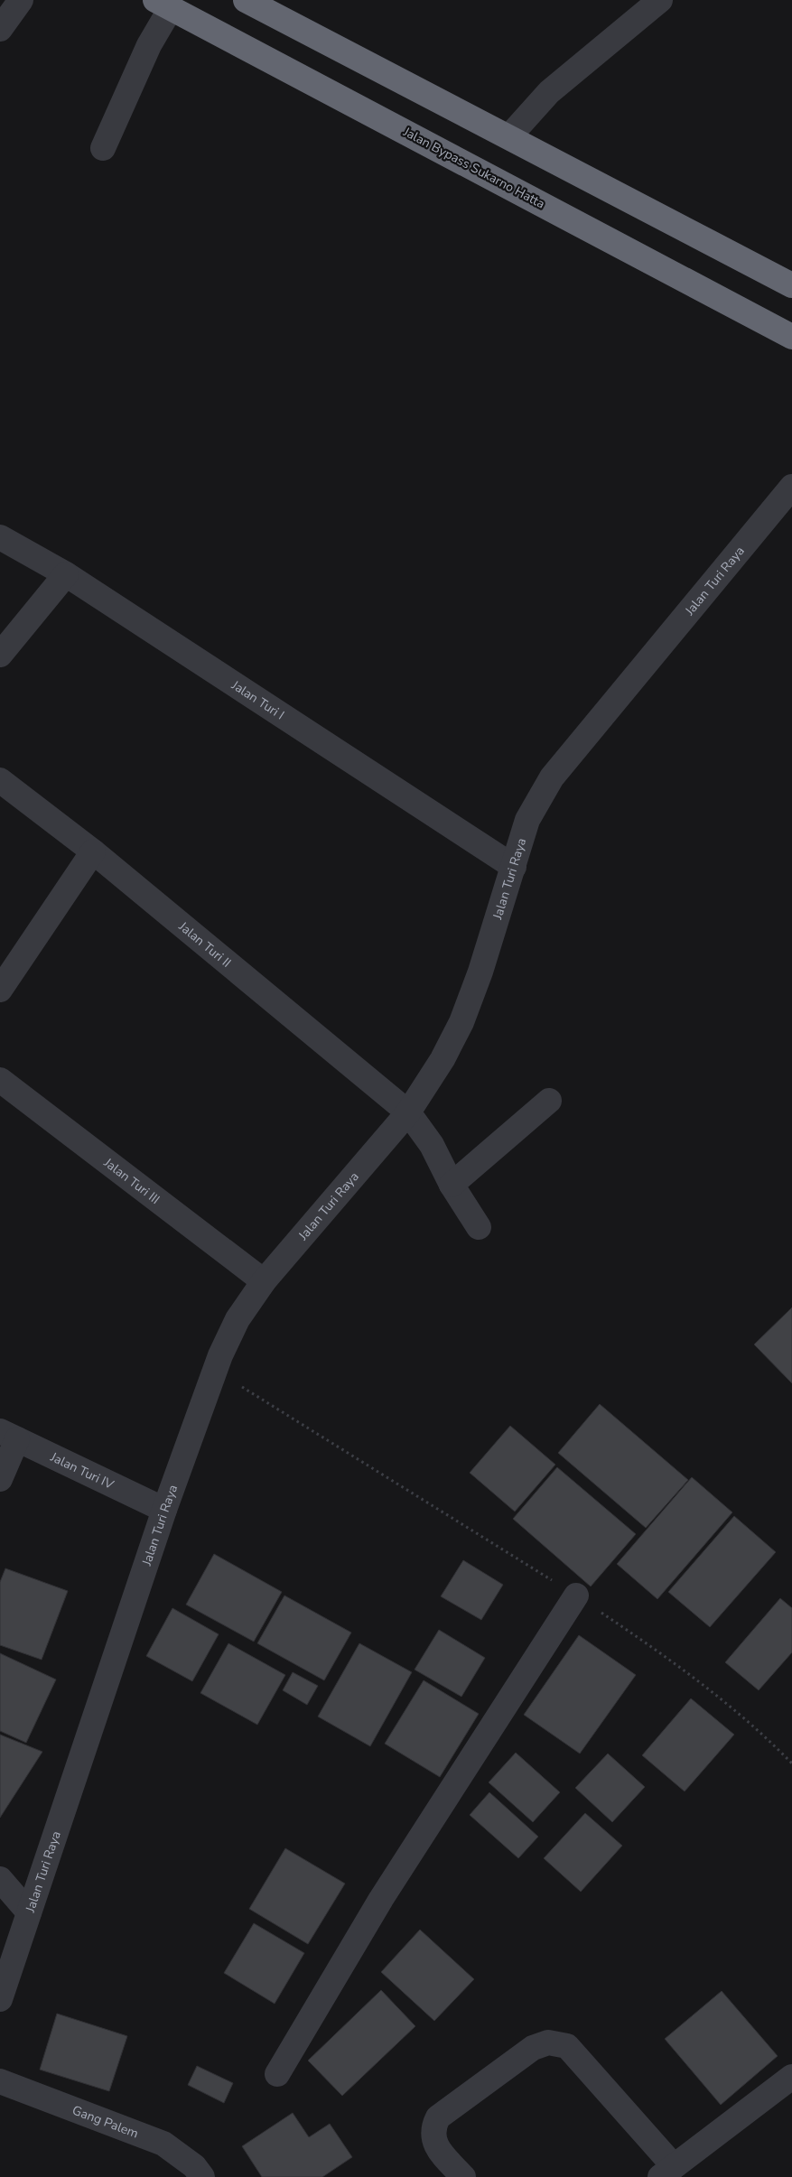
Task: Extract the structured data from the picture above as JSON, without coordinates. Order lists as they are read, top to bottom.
{
  "streets": {
    "highway": ["Jalan Bypass Sukarno Hatta"],
    "street": [
      "Jalan Turi Raya",
      "Jalan Turi I",
      "Jalan Turi II",
      "Jalan Turi III",
      "Jalan Turi IV",
      "Gang Palem"
    ]
  },
  "crossings": [
    ["Jalan Turi Raya", "Jalan Turi I"],
    ["Jalan Turi Raya", "Jalan Turi II"],
    ["Jalan Turi Raya", "Jalan Turi III"],
    ["Jalan Turi Raya", "Jalan Turi IV"]
  ]
}
